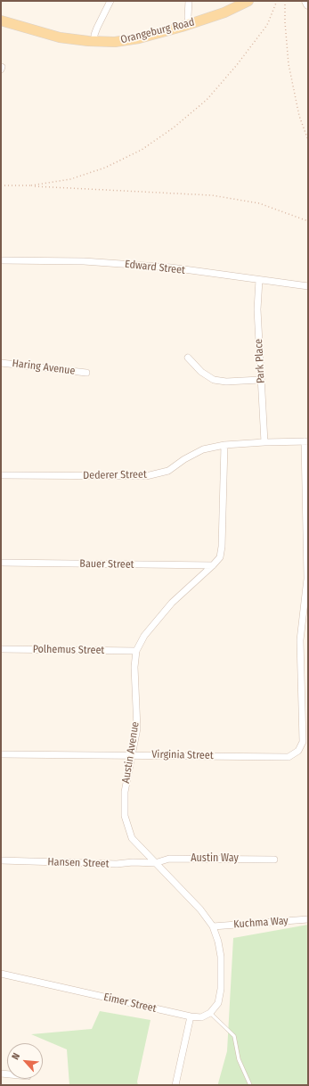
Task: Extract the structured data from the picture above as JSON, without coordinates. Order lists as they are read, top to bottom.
{
  "streets": {
    "main road": ["Orangeburg Road"],
    "street": [
      "Edward Street",
      "Park Place",
      "Haring Avenue",
      "Dederer Street",
      "Bauer Street",
      "Polhemus Street",
      "Austin Avenue",
      "Virginia Street",
      "Austin Way",
      "Hansen Street",
      "Kuchma Way",
      "Eimer Street"
    ]
  },
  "crossings": [
    ["Edward Street", "Park Place"],
    ["Park Place", "Dederer Street"],
    ["Dederer Street", "Austin Avenue"],
    ["Dederer Street", "Virginia Street"],
    ["Bauer Street", "Austin Avenue"],
    ["Polhemus Street", "Austin Avenue"],
    ["Austin Avenue", "Virginia Street"],
    ["Austin Avenue", "Austin Way"],
    ["Austin Avenue", "Hansen Street"],
    ["Austin Avenue", "Kuchma Way"],
    ["Austin Way", "Hansen Street"]
  ],
  "north": "top left"
}
